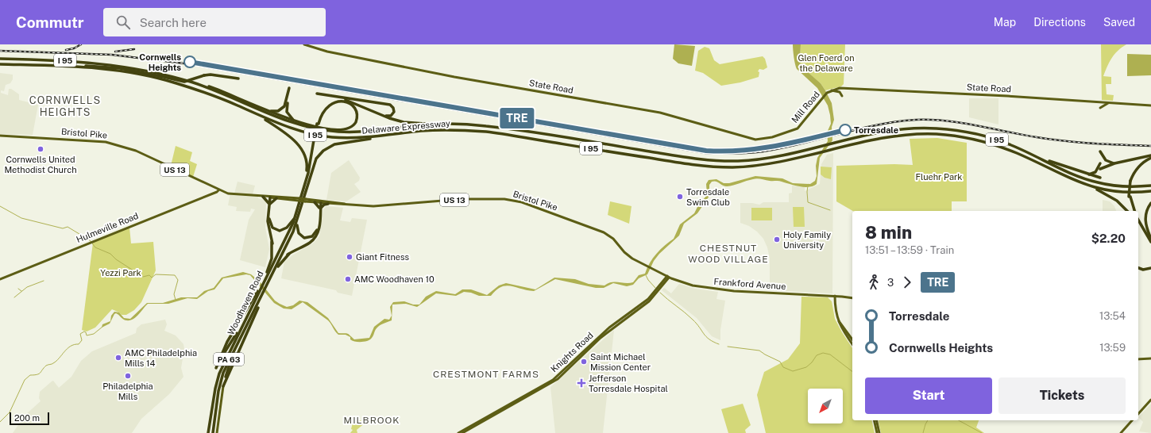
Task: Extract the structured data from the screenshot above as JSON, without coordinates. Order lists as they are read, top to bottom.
{
  "streets": {
    "highway": [
      "I 95",
      "Delaware Expressway",
      "Woodhaven Road",
      "PA 63"
    ],
    "main road": [
      "State Road",
      "Mill Road",
      "Bristol Pike",
      "US 13",
      "Hulmeville Road",
      "Frankford Avenue",
      "Knights Road"
    ]
  },
  "crossings": [
    ["I 95", "Delaware Expressway"],
    ["State Road", "Mill Road"],
    ["Bristol Pike", "Hulmeville Road"],
    ["Bristol Pike", "Frankford Avenue"],
    ["Frankford Avenue", "Knights Road"]
  ],
  "districts": [
    "CORNWELLS HEIGHTS",
    "CHESTNUT WOOD VILLAGE",
    "CRESTMONT FARMS",
    "MILBROOK"
  ],
  "parks": ["Glen Foerd on the Delaware", "Fluehr Park", "Yezzi Park"],
  "places": {
    "other": [
      "Cornwells Heights",
      "Torresdale",
      "Cornwells United Methodist Church",
      "Torresdale Swim Club",
      "Holy Family University",
      "Giant Fitness",
      "AMC Woodhaven 10",
      "AMC Philadelphia Mills 14",
      "Saint Michael Mission Center",
      "Philadelphia Mills"
    ],
    "health": ["Jefferson Torresdale Hospital"]
  },
  "scale_bar": "200 m",
  "north": "bottom left",
  "page": {
    "header": "Commutr",
    "search": "Search here",
    "nav": ["Map", "Directions", "Saved"],
    "on_map": "TRE",
    "heading": ["8 min", "13:51 – 13:59 · Train", "$2.20"],
    "legs": ["3", "TRE"],
    "list": [
      {
        "name": "Torresdale",
        "value": "13:54"
      },
      {
        "name": "Cornwells Heights",
        "value": "13:59"
      }
    ],
    "buttons": ["Start", "Tickets"],
    "scale": "200 m"
  }
}
